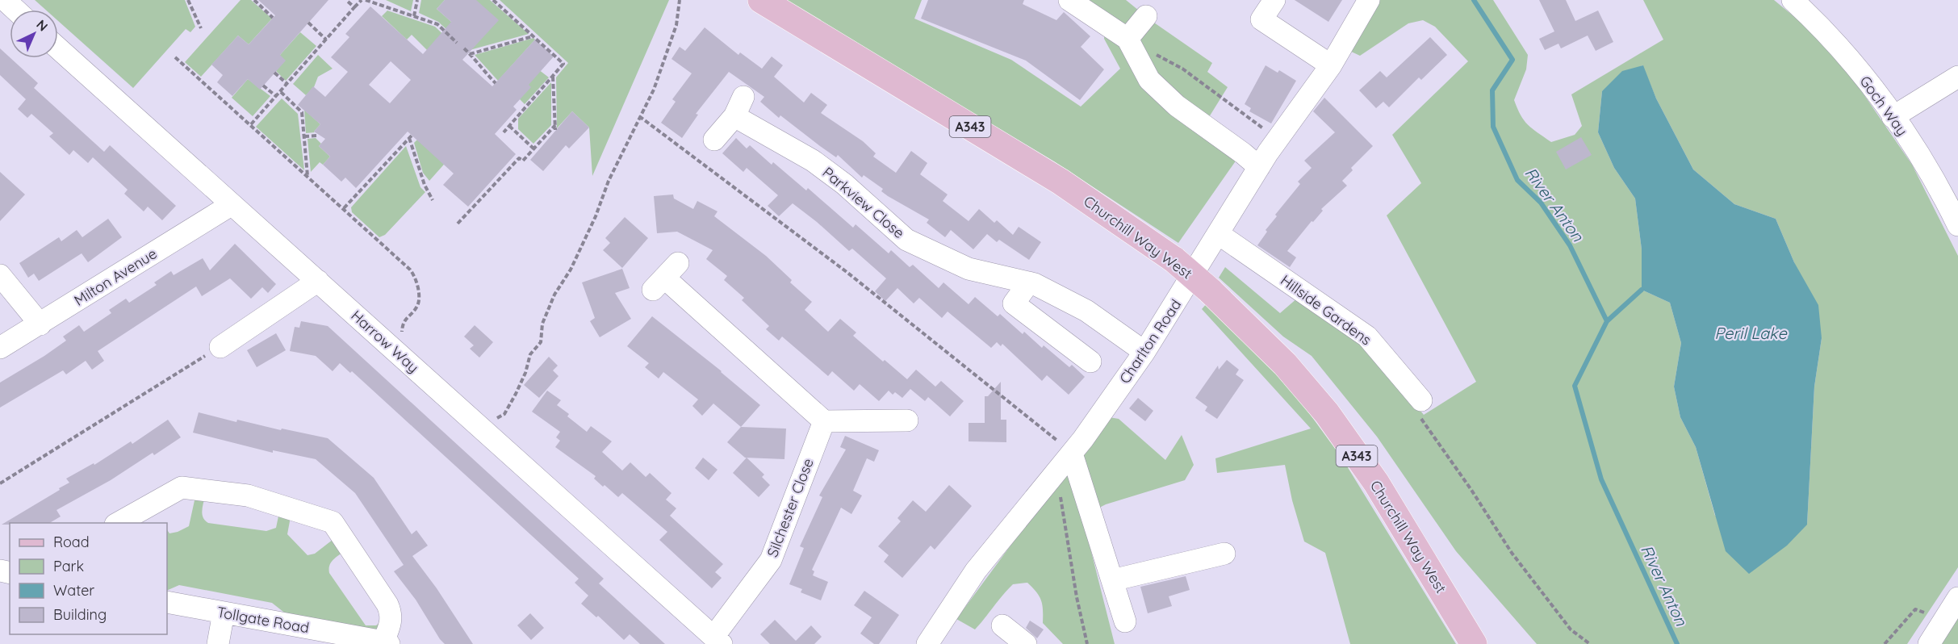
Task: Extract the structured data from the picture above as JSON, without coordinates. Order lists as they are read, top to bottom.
{
  "streets": {
    "main road": ["A343", "Churchill Way West"],
    "street": [
      "Goch Way",
      "Parkview Close",
      "Milton Avenue",
      "Hillside Gardens",
      "Harrow Way",
      "Charlton Road",
      "Silchester Close",
      "Tollgate Road"
    ]
  },
  "crossings": [
    ["Parkview Close", "Charlton Road"],
    ["Milton Avenue", "Harrow Way"],
    ["Hillside Gardens", "Charlton Road"],
    ["Harrow Way", "Silchester Close"]
  ],
  "water": ["River Anton", "Peril Lake"],
  "legend": [
    "Road",
    "Park",
    "Water",
    "Building"
  ],
  "north": "top right"
}
